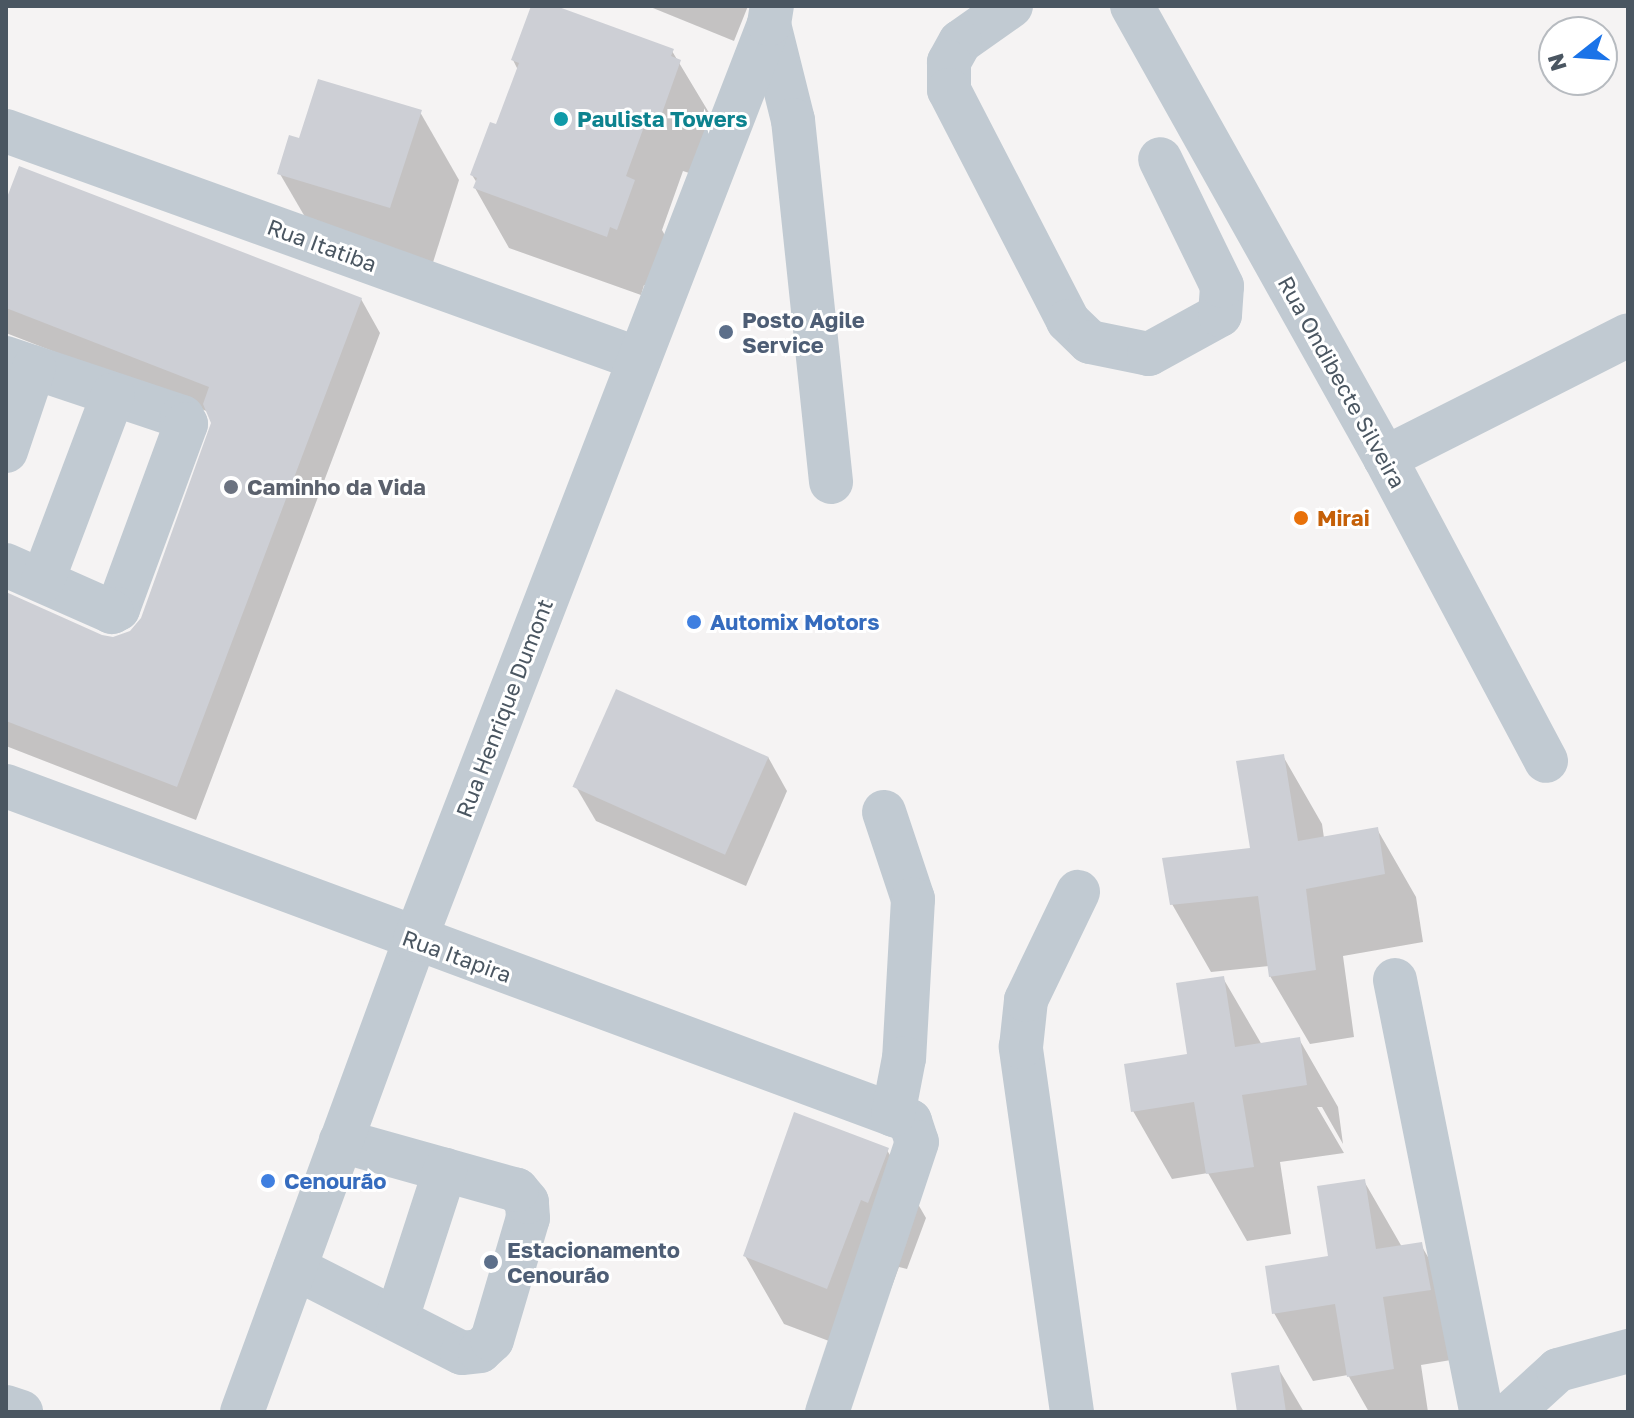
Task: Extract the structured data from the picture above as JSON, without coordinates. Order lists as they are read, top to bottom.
{
  "streets": {
    "street": [
      "Rua Itatiba",
      "Rua Ondibecte Silveira",
      "Rua Henrique Dumont",
      "Rua Itapira"
    ]
  },
  "crossings": [
    ["Rua Itatiba", "Rua Henrique Dumont"],
    ["Rua Henrique Dumont", "Rua Itapira"]
  ],
  "places": [
    "Paulista Towers",
    "Posto Agile Service",
    "Caminho da Vida",
    "Mirai",
    "Automix Motors",
    "Cenourão",
    "Estacionamento Cenourão"
  ],
  "north": "left"
}
